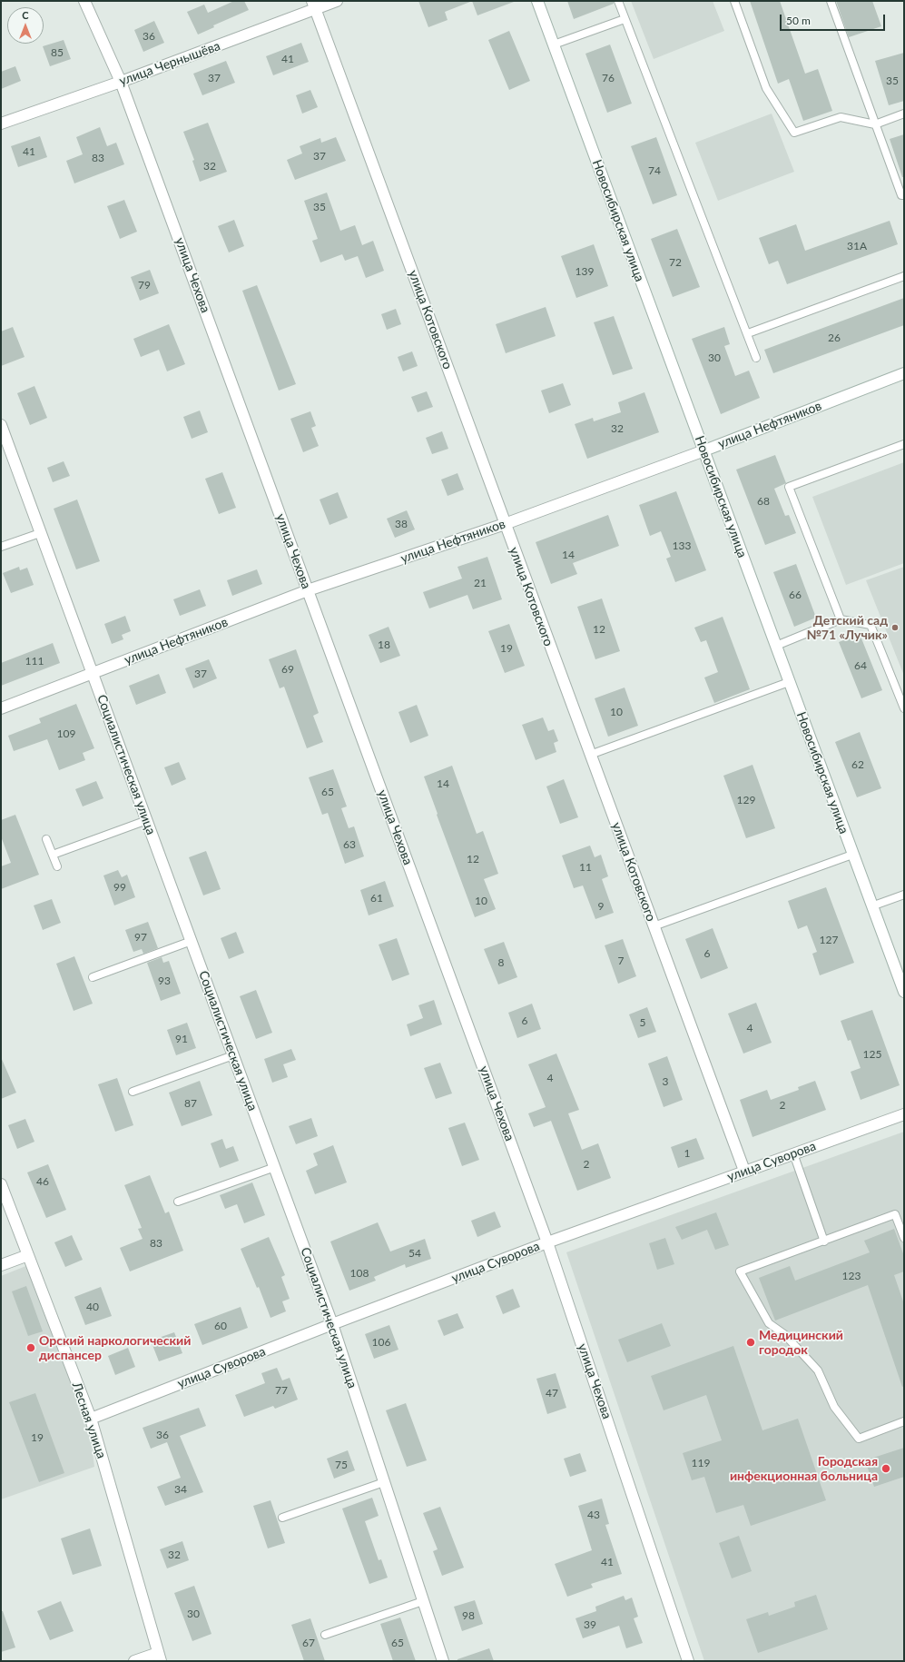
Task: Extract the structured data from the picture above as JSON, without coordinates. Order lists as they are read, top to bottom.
{
  "streets": {
    "street": [
      "улица Чернышёва",
      "Новосибирская улица",
      "улица Чехова",
      "улица Котовского",
      "улица Нефтяников",
      "Социалистическая улица",
      "улица Суворова",
      "Лесная улица"
    ]
  },
  "crossings": [
    ["улица Чернышёва", "улица Чехова"],
    ["улица Чернышёва", "улица Котовского"],
    ["Новосибирская улица", "улица Нефтяников"],
    ["улица Чехова", "улица Нефтяников"],
    ["улица Чехова", "улица Суворова"],
    ["улица Котовского", "улица Нефтяников"],
    ["улица Котовского", "улица Суворова"],
    ["улица Нефтяников", "Социалистическая улица"],
    ["Социалистическая улица", "улица Суворова"],
    ["улица Суворова", "Лесная улица"]
  ],
  "places": [
    "Детский сад №71 «Лучик»",
    "Медицинский городок",
    "Орский наркологический диспансер",
    "Городская инфекционная больница"
  ],
  "house_numbers": [
    "36",
    "85",
    "41",
    "37",
    "76",
    "35",
    "41",
    "37",
    "83",
    "32",
    "74",
    "35",
    "31А",
    "72",
    "139",
    "79",
    "26",
    "30",
    "32",
    "68",
    "38",
    "133",
    "14",
    "21",
    "66",
    "12",
    "18",
    "19",
    "111",
    "64",
    "69",
    "37",
    "10",
    "109",
    "62",
    "14",
    "65",
    "129",
    "63",
    "12",
    "11",
    "99",
    "61",
    "10",
    "9",
    "97",
    "127",
    "6",
    "7",
    "8",
    "93",
    "6",
    "5",
    "4",
    "91",
    "125",
    "4",
    "3",
    "87",
    "2",
    "1",
    "2",
    "46",
    "83",
    "54",
    "108",
    "123",
    "40",
    "60",
    "106",
    "77",
    "47",
    "36",
    "19",
    "119",
    "75",
    "34",
    "43",
    "32",
    "41",
    "30",
    "98",
    "39",
    "67",
    "65"
  ],
  "scale_bar": "50 m",
  "north": "top"
}
